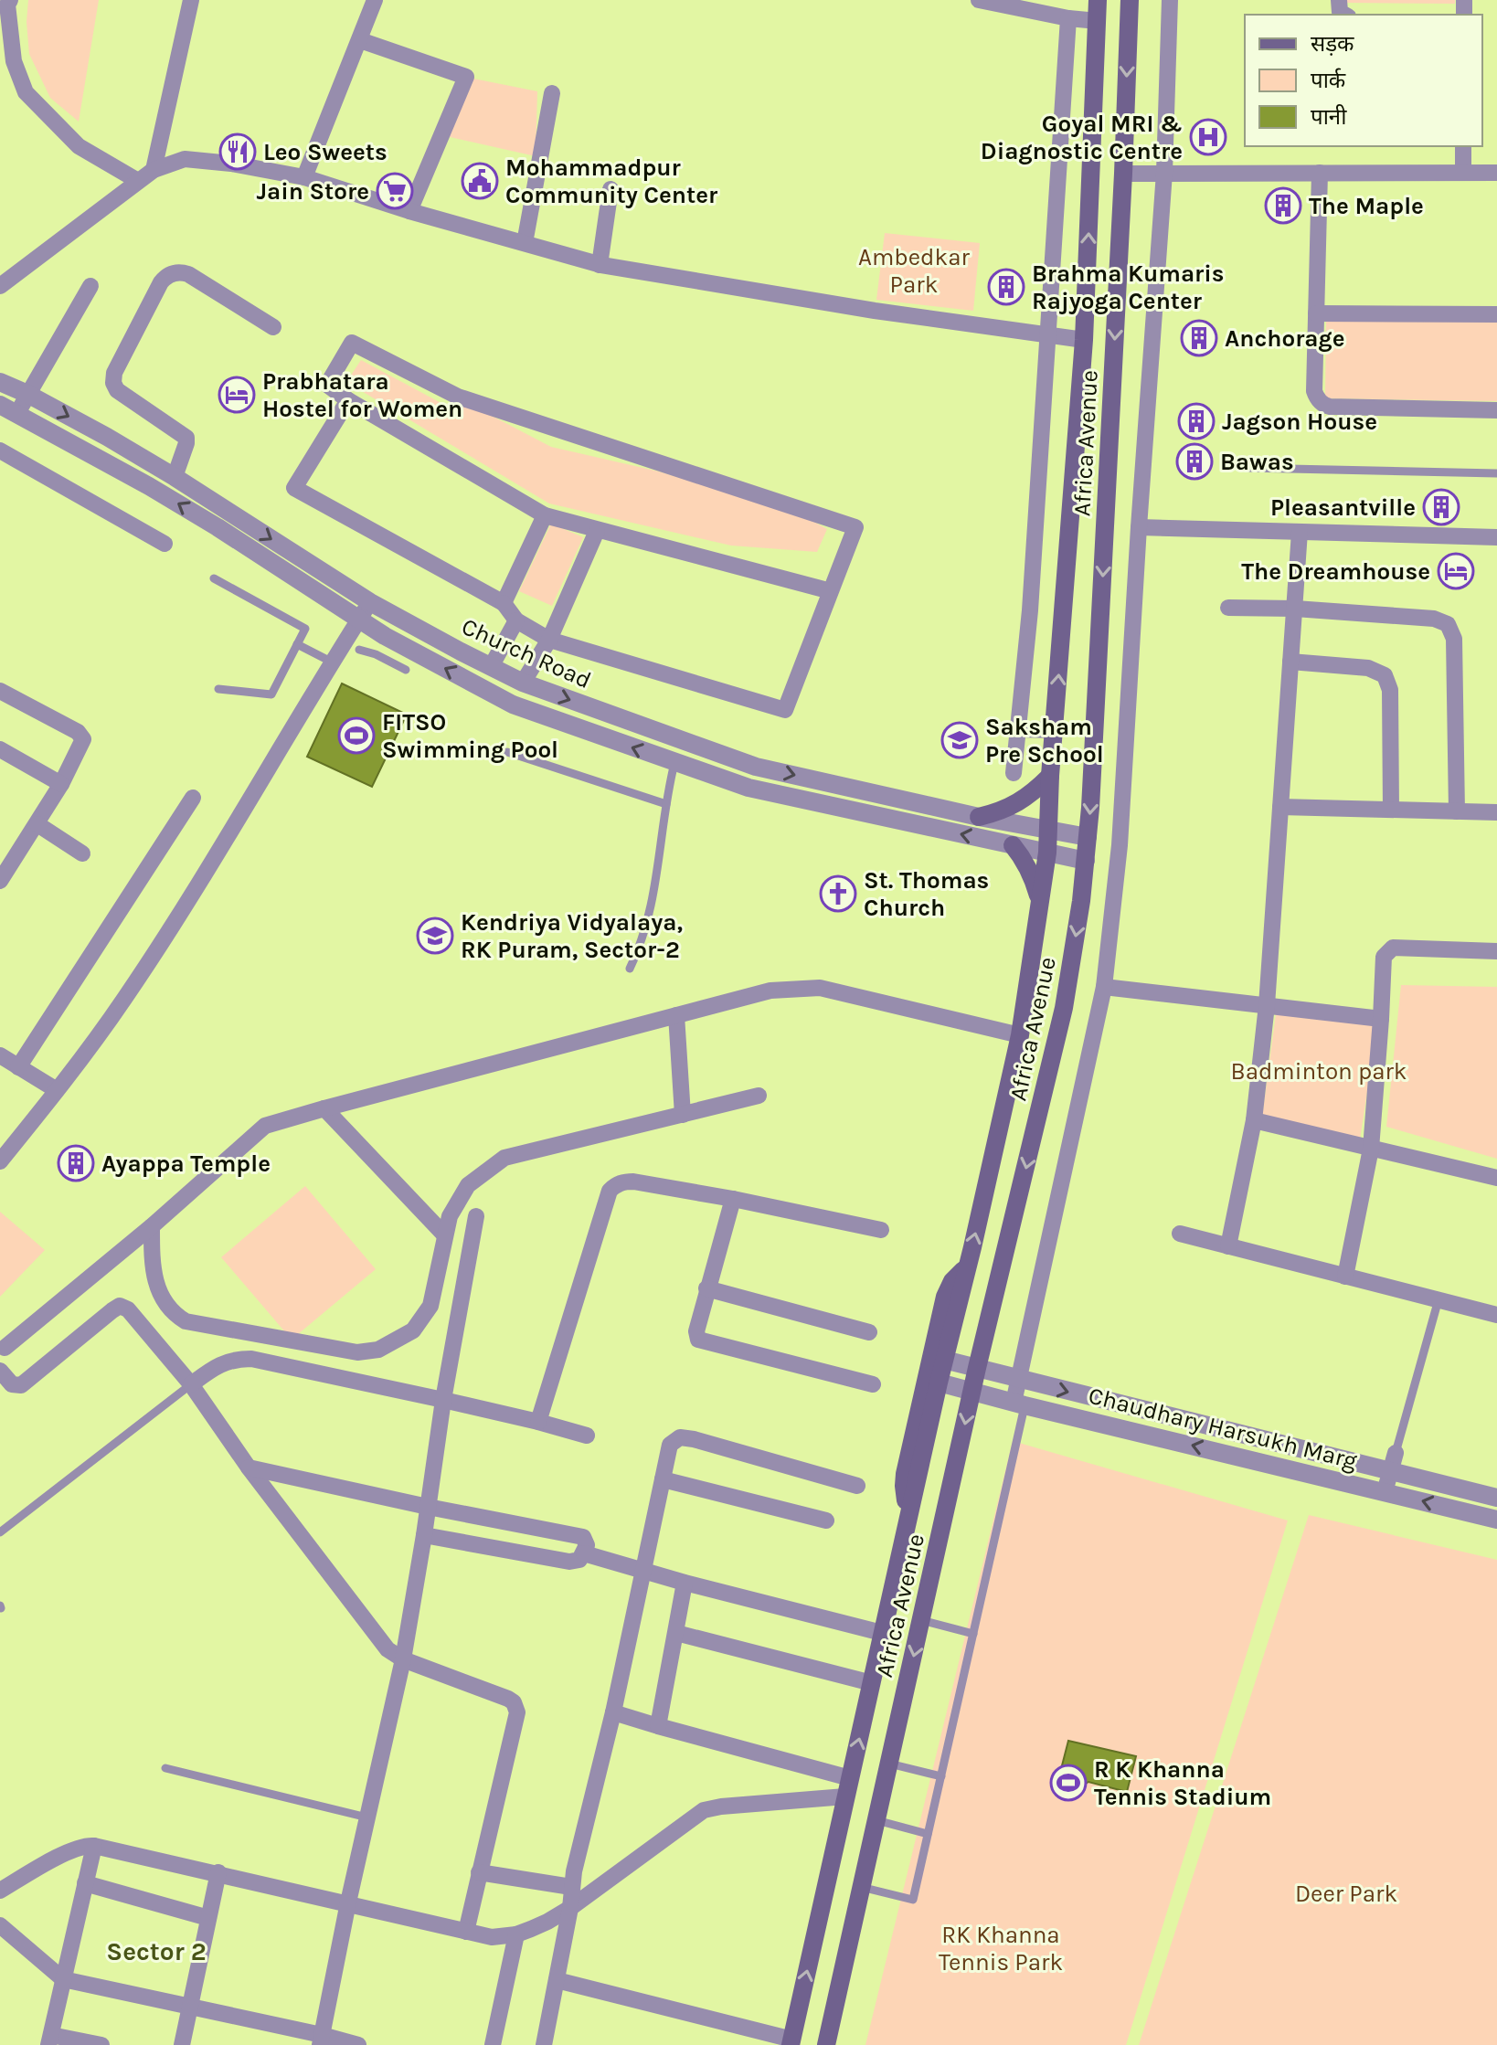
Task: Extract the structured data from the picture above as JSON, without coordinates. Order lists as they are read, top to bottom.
{
  "streets": {
    "main road": ["Africa Avenue"],
    "street": ["Church Road", "Chaudhary Harsukh Marg"]
  },
  "crossings": [
    ["Africa Avenue", "Church Road"],
    ["Africa Avenue", "Chaudhary Harsukh Marg"]
  ],
  "districts": ["Sector 2"],
  "parks": [
    "Ambedkar Park",
    "Badminton park",
    "Deer Park",
    "RK Khanna Tennis Park"
  ],
  "places": {
    "hospital": ["Goyal MRI & Diagnostic Centre"],
    "restaurant": ["Leo Sweets"],
    "public building": ["Mohammadpur Community Center"],
    "supermarket": ["Jain Store"],
    "building": [
      "The Maple",
      "Brahma Kumaris Rajyoga Center",
      "Anchorage",
      "Jagson House",
      "Bawas",
      "Pleasantville",
      "Ayappa Temple"
    ],
    "hotel": ["Prabhatara Hostel for Women", "The Dreamhouse"],
    "sports": ["FITSO Swimming Pool", "R K Khanna Tennis Stadium"],
    "school or university": ["Saksham Pre School", "Kendriya Vidyalaya, RK Puram, Sector-2"],
    "church": ["St. Thomas Church"]
  },
  "legend": ["सड़क", "पार्क", "पानी"]
}
